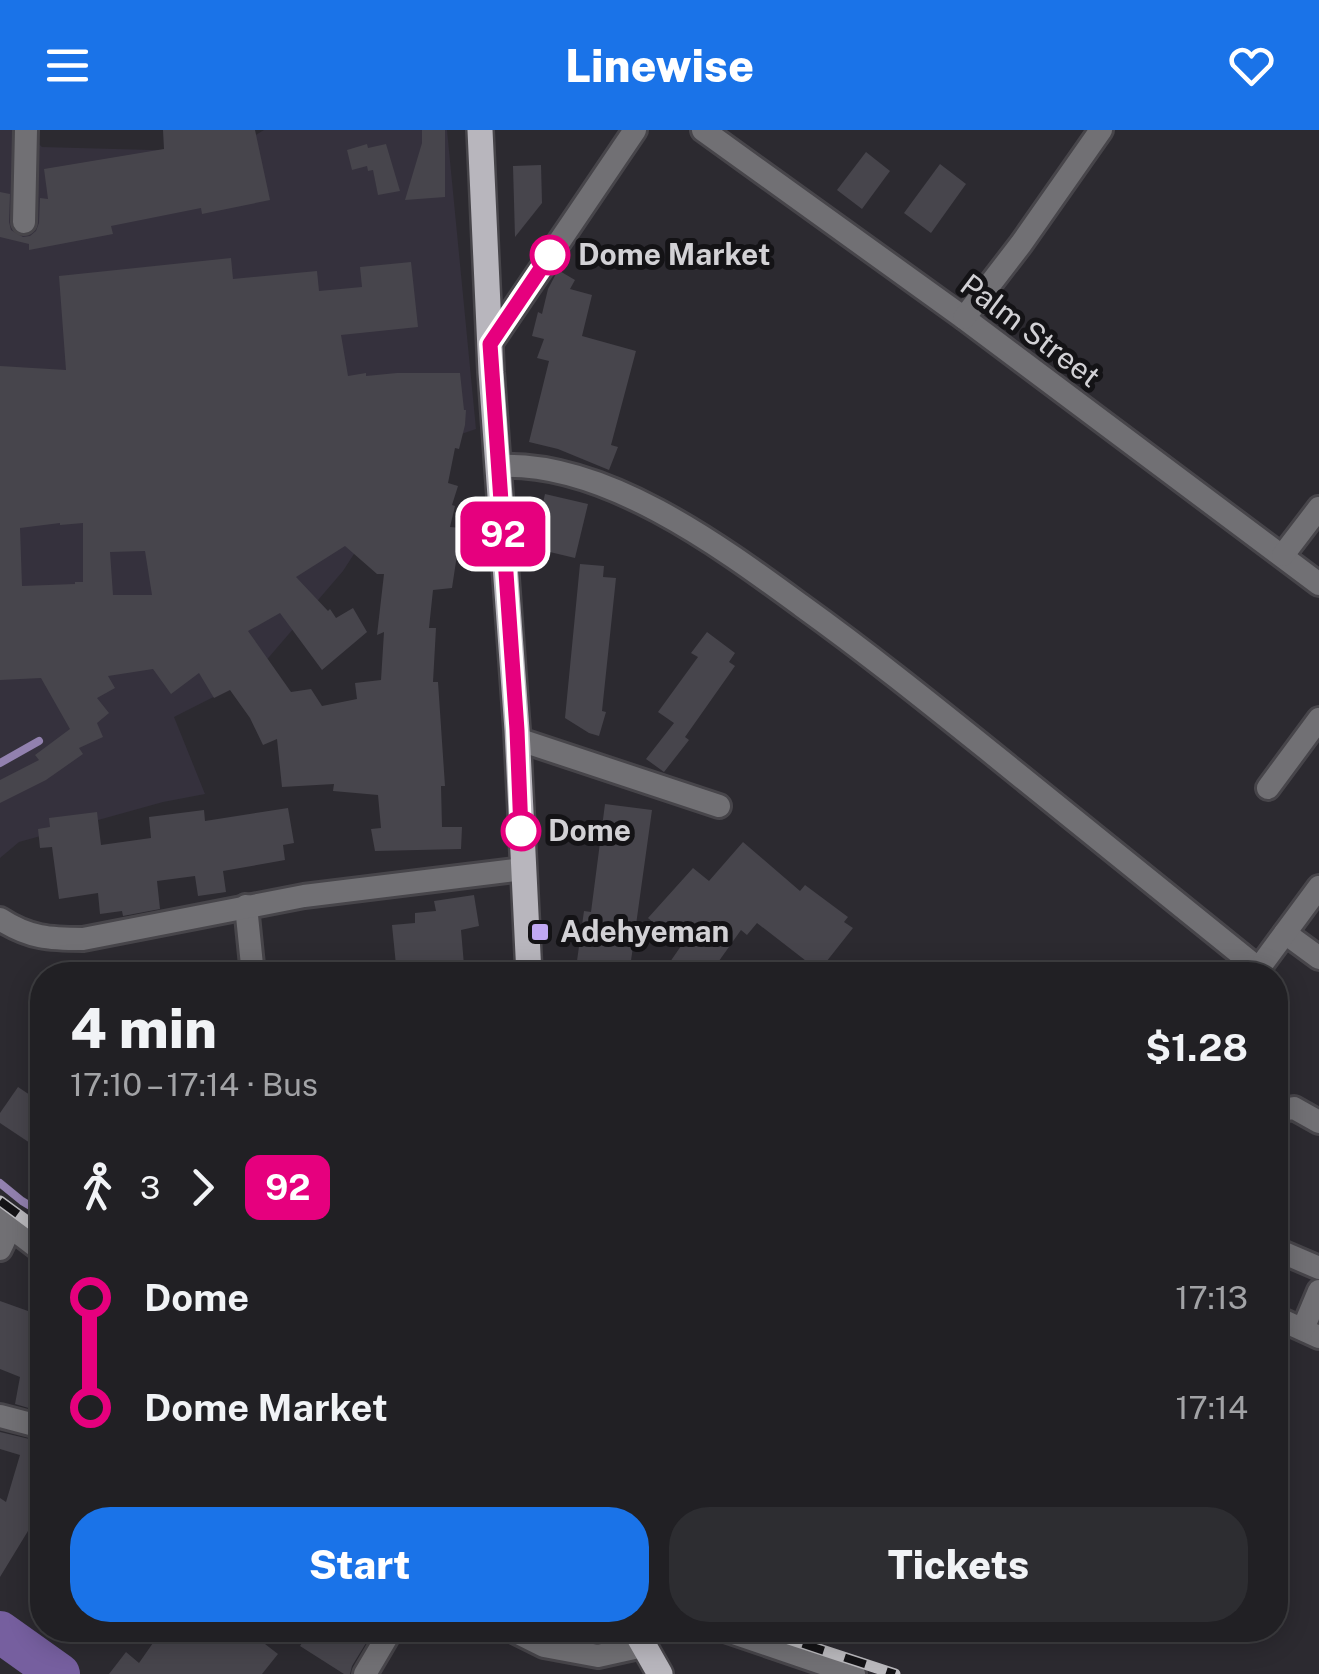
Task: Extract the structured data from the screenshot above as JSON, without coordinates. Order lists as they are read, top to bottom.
{
  "streets": {
    "street": ["Palm Street"]
  },
  "places": {
    "other": ["Dome Market", "Dome"],
    "transit": ["Adehyeman"]
  },
  "lines": ["bus line 92"],
  "page": {
    "header": "Linewise",
    "on_map": "92",
    "heading": ["4 min", "17:10 – 17:14 · Bus", "$1.28"],
    "legs": ["3", "92"],
    "list": [
      {
        "name": "Dome",
        "value": "17:13"
      },
      {
        "name": "Dome Market",
        "value": "17:14"
      }
    ],
    "buttons": ["Start", "Tickets"]
  }
}
